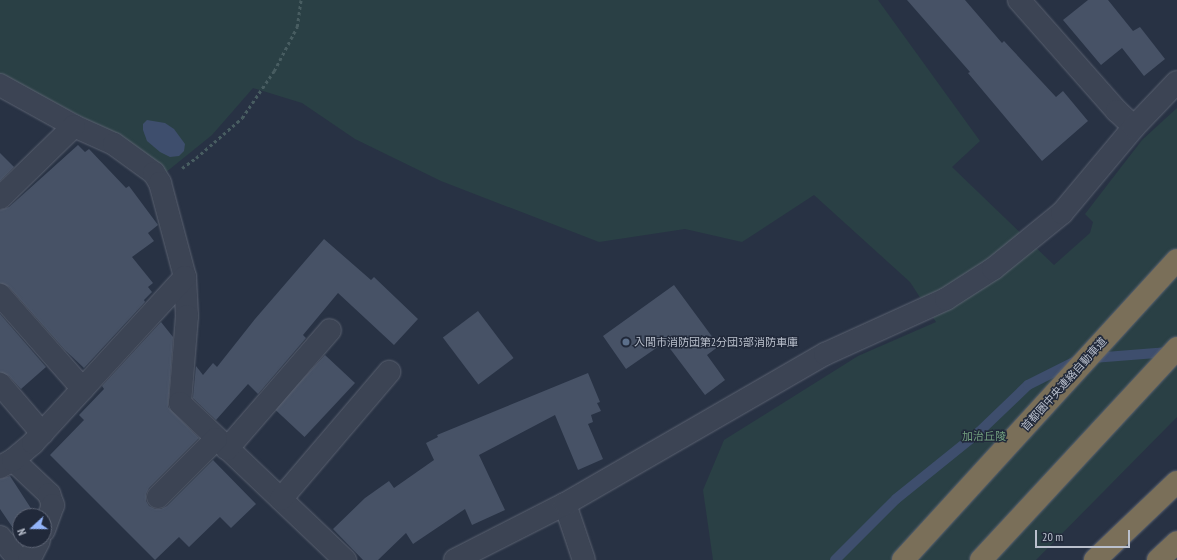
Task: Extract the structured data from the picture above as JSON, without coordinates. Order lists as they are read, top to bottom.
{
  "streets": {
    "highway": ["首都圏中央連絡自動車道"]
  },
  "parks": ["加治丘陵"],
  "places": ["入間市消防団第2分団3部消防車庫"],
  "scale_bar": "20 m",
  "north": "left"
}
